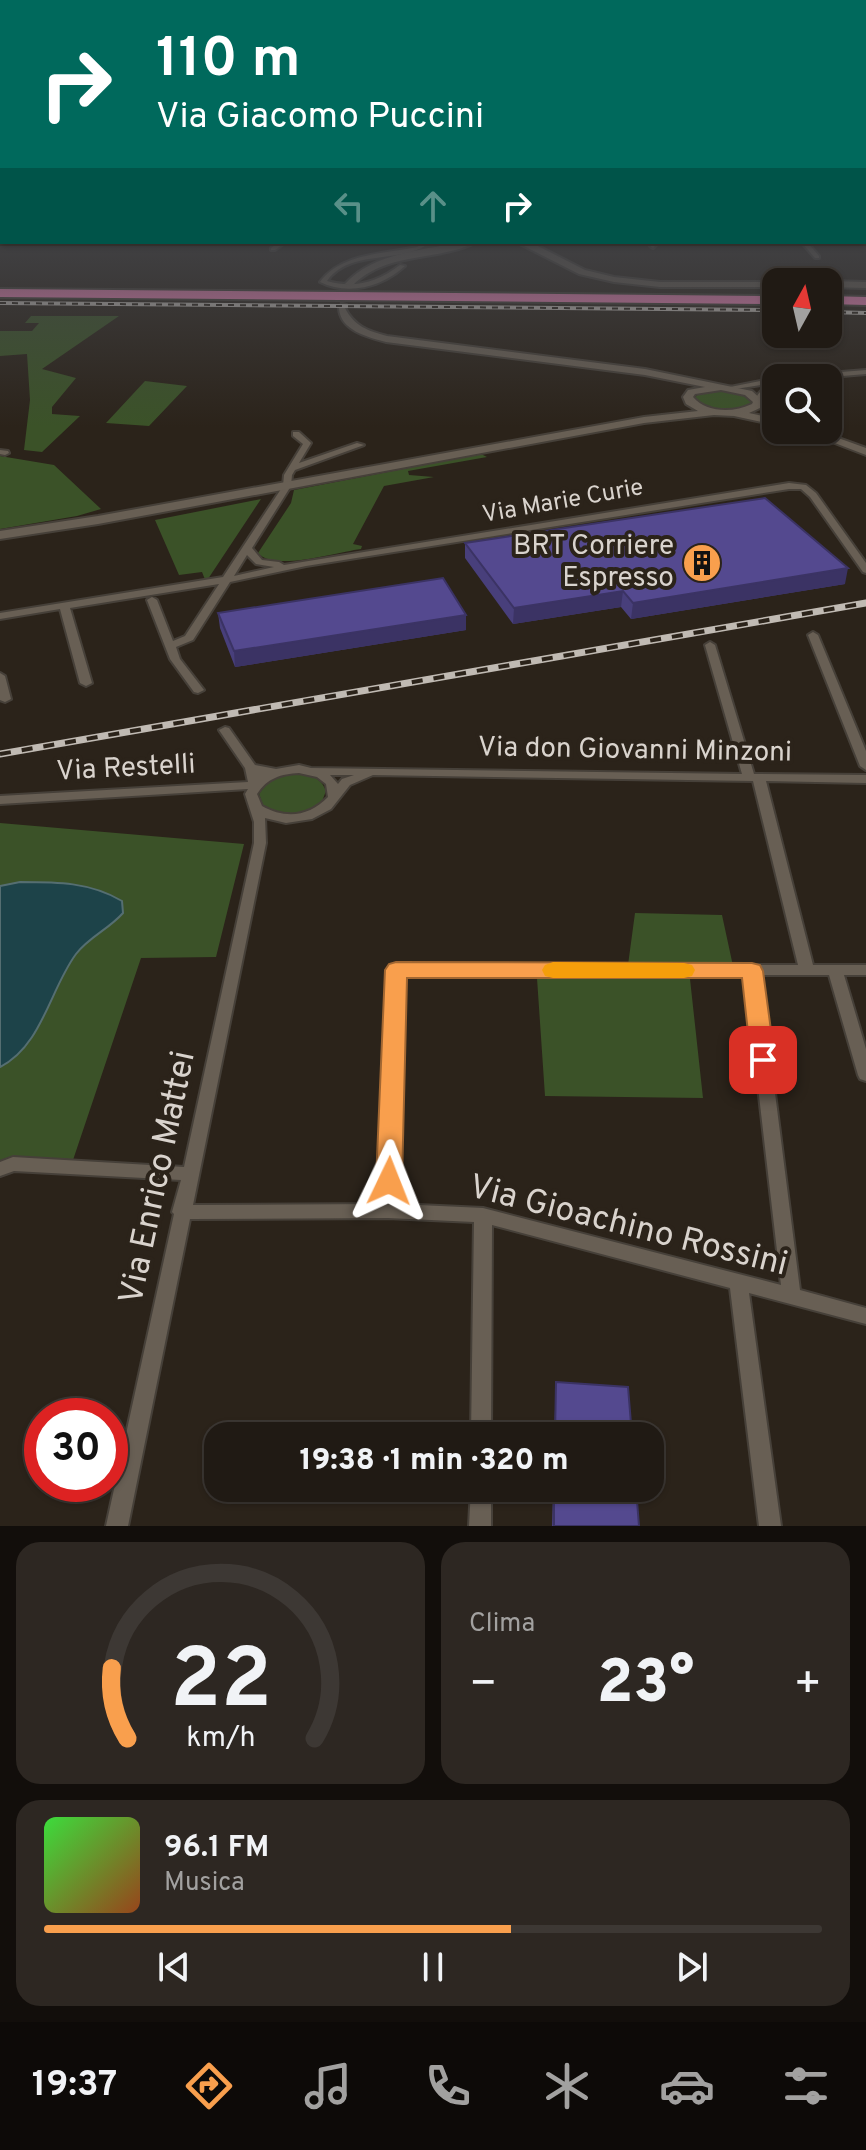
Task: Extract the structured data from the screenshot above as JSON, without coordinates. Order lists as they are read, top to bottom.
{
  "streets": {
    "street": [
      "Via Marie Curie",
      "Via don Giovanni Minzoni",
      "Via Restelli",
      "Via Enrico Mattei",
      "Via Gioachino Rossini"
    ]
  },
  "crossings": [
    ["Via don Giovanni Minzoni", "Via Restelli"],
    ["Via don Giovanni Minzoni", "Via Enrico Mattei"],
    ["Via Restelli", "Via Enrico Mattei"],
    ["Via Enrico Mattei", "Via Gioachino Rossini"]
  ],
  "places": {
    "building": ["BRT Corriere Espresso"]
  },
  "north": "top",
  "page": {
    "turn": ["110 m", "Via Giacomo Puccini"],
    "limit": "30",
    "trip": "19:38 · 1 min · 320 m",
    "tile": "Clima",
    "heat": ["−", "23°", "+"],
    "song": ["96.1 FM", "Musica"],
    "tabs": "19:37",
    "gauge": ["22", "km/h"]
  }
}
